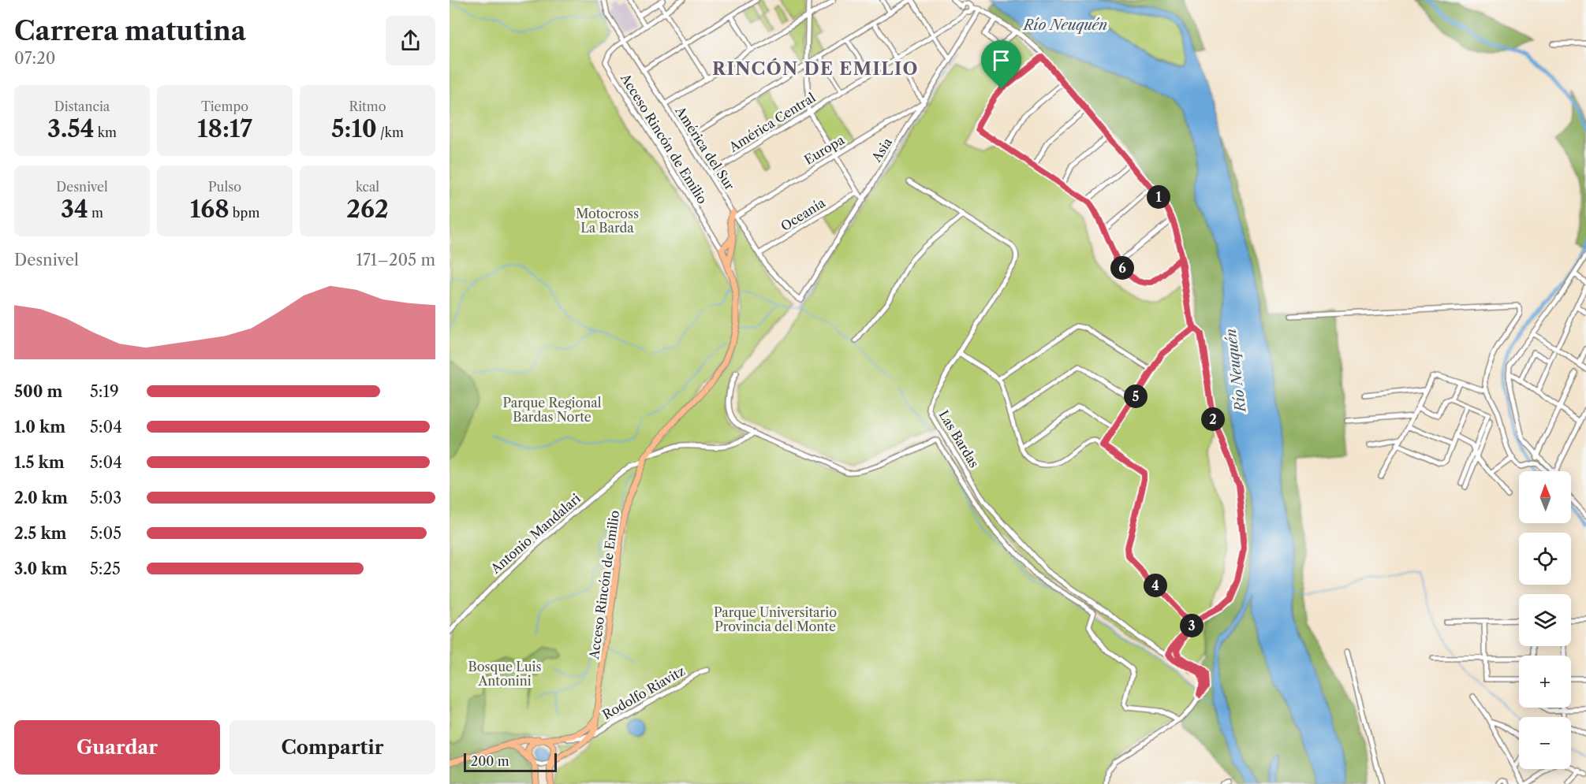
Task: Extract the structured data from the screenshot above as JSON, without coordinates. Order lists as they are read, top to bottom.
{
  "streets": {
    "main road": ["Acceso Rincón de Emilio", "Rodolfo Riavitz"],
    "street": [
      "América Central",
      "América del Sur",
      "Europa",
      "Asia",
      "Oceanía",
      "Las Bardas",
      "Antonio Mandalari"
    ]
  },
  "crossings": [
    ["América Central", "América del Sur"],
    ["Acceso Rincón de Emilio", "América del Sur"],
    ["Acceso Rincón de Emilio", "Europa"],
    ["Acceso Rincón de Emilio", "Antonio Mandalari"],
    ["Acceso Rincón de Emilio", "Rodolfo Riavitz"],
    ["América del Sur", "Europa"],
    ["América del Sur", "Asia"],
    ["América del Sur", "Oceanía"],
    ["Europa", "Asia"]
  ],
  "districts": ["RINCÓN DE EMILIO"],
  "water": ["Río Neuquén"],
  "parks": [
    "Motocross La Barda",
    "Parque Regional Bardas Norte",
    "Parque Universitario Provincia del Monte",
    "Bosque Luis Antonini"
  ],
  "scale_bar": "200 m",
  "north": "top",
  "page": {
    "heading": ["Carrera matutina", "07:20"],
    "stats": [
      ["Distancia", "3.54 km"],
      ["Tiempo", "18:17"],
      ["Ritmo", "5:10 /km"],
      ["Desnivel", "34 m"],
      ["Pulso", "168 bpm"],
      ["kcal", "262"]
    ],
    "pins": [
      "1",
      "6",
      "5",
      "2",
      "4",
      "3"
    ],
    "chart": ["Desnivel", "171–205 m"],
    "list": [
      {
        "name": "500 m",
        "note": "5:19"
      },
      {
        "name": "1.0 km",
        "note": "5:04"
      },
      {
        "name": "1.5 km",
        "note": "5:04"
      },
      {
        "name": "2.0 km",
        "note": "5:03"
      },
      {
        "name": "2.5 km",
        "note": "5:05"
      },
      {
        "name": "3.0 km",
        "note": "5:25"
      }
    ],
    "map_buttons": ["+", "−"],
    "buttons": ["Guardar", "Compartir"],
    "scale": "200 m"
  }
}
